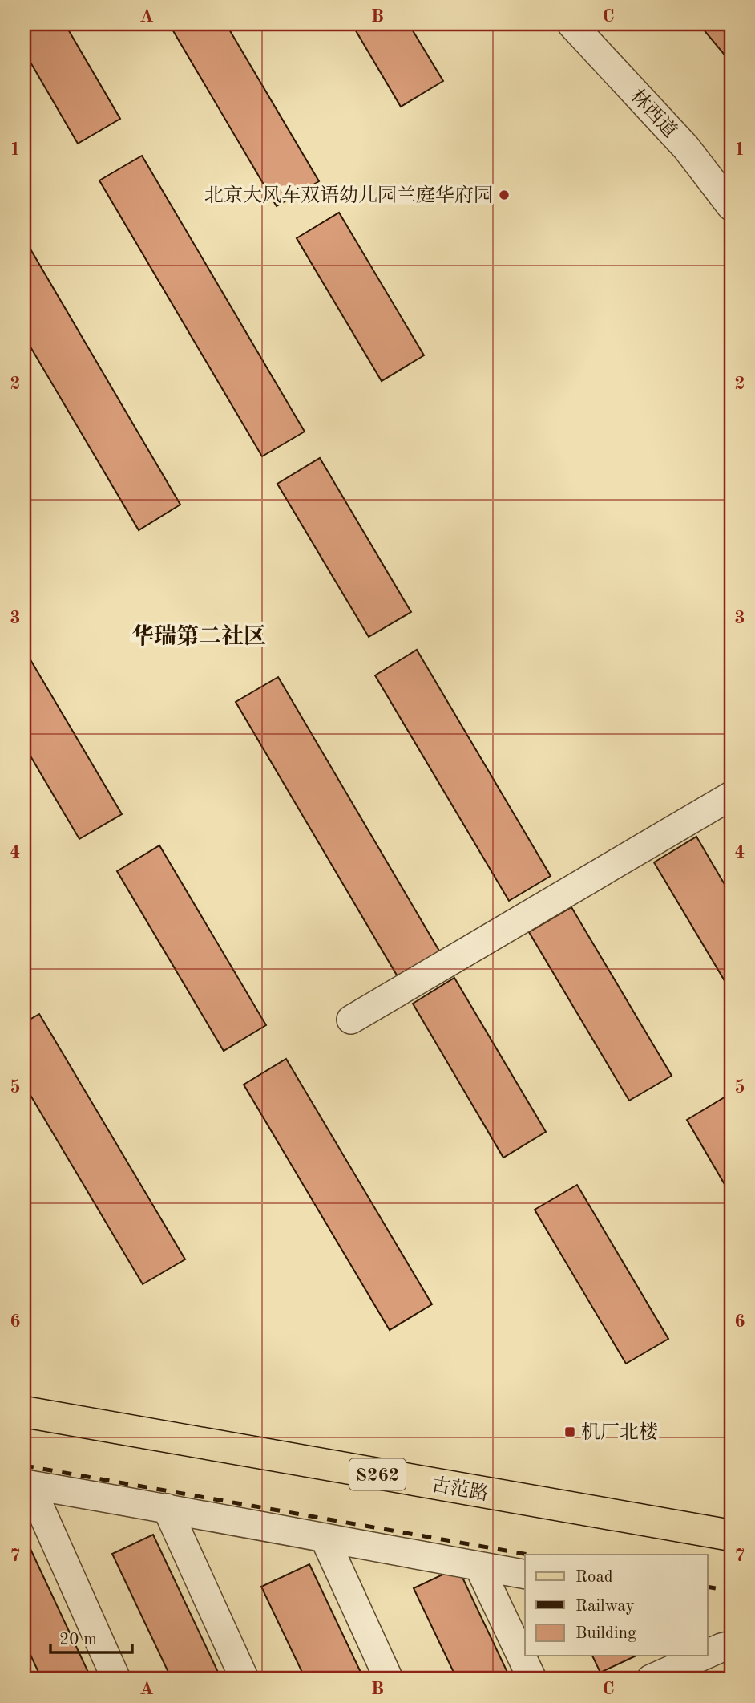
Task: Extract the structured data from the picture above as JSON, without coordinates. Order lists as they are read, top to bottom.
{
  "streets": {
    "main road": ["S262", "古范路"],
    "street": ["林西道"]
  },
  "districts": ["华瑞第二社区"],
  "places": {
    "other": ["北京大风车双语幼儿园兰庭华府园"],
    "transit": ["机厂北楼"]
  },
  "legend": ["Road", "Railway", "Building"],
  "scale_bar": "20 m",
  "grid": {
    "columns": ["A", "B", "C"],
    "rows": [
      "1",
      "2",
      "3",
      "4",
      "5",
      "6",
      "7"
    ]
  }
}
